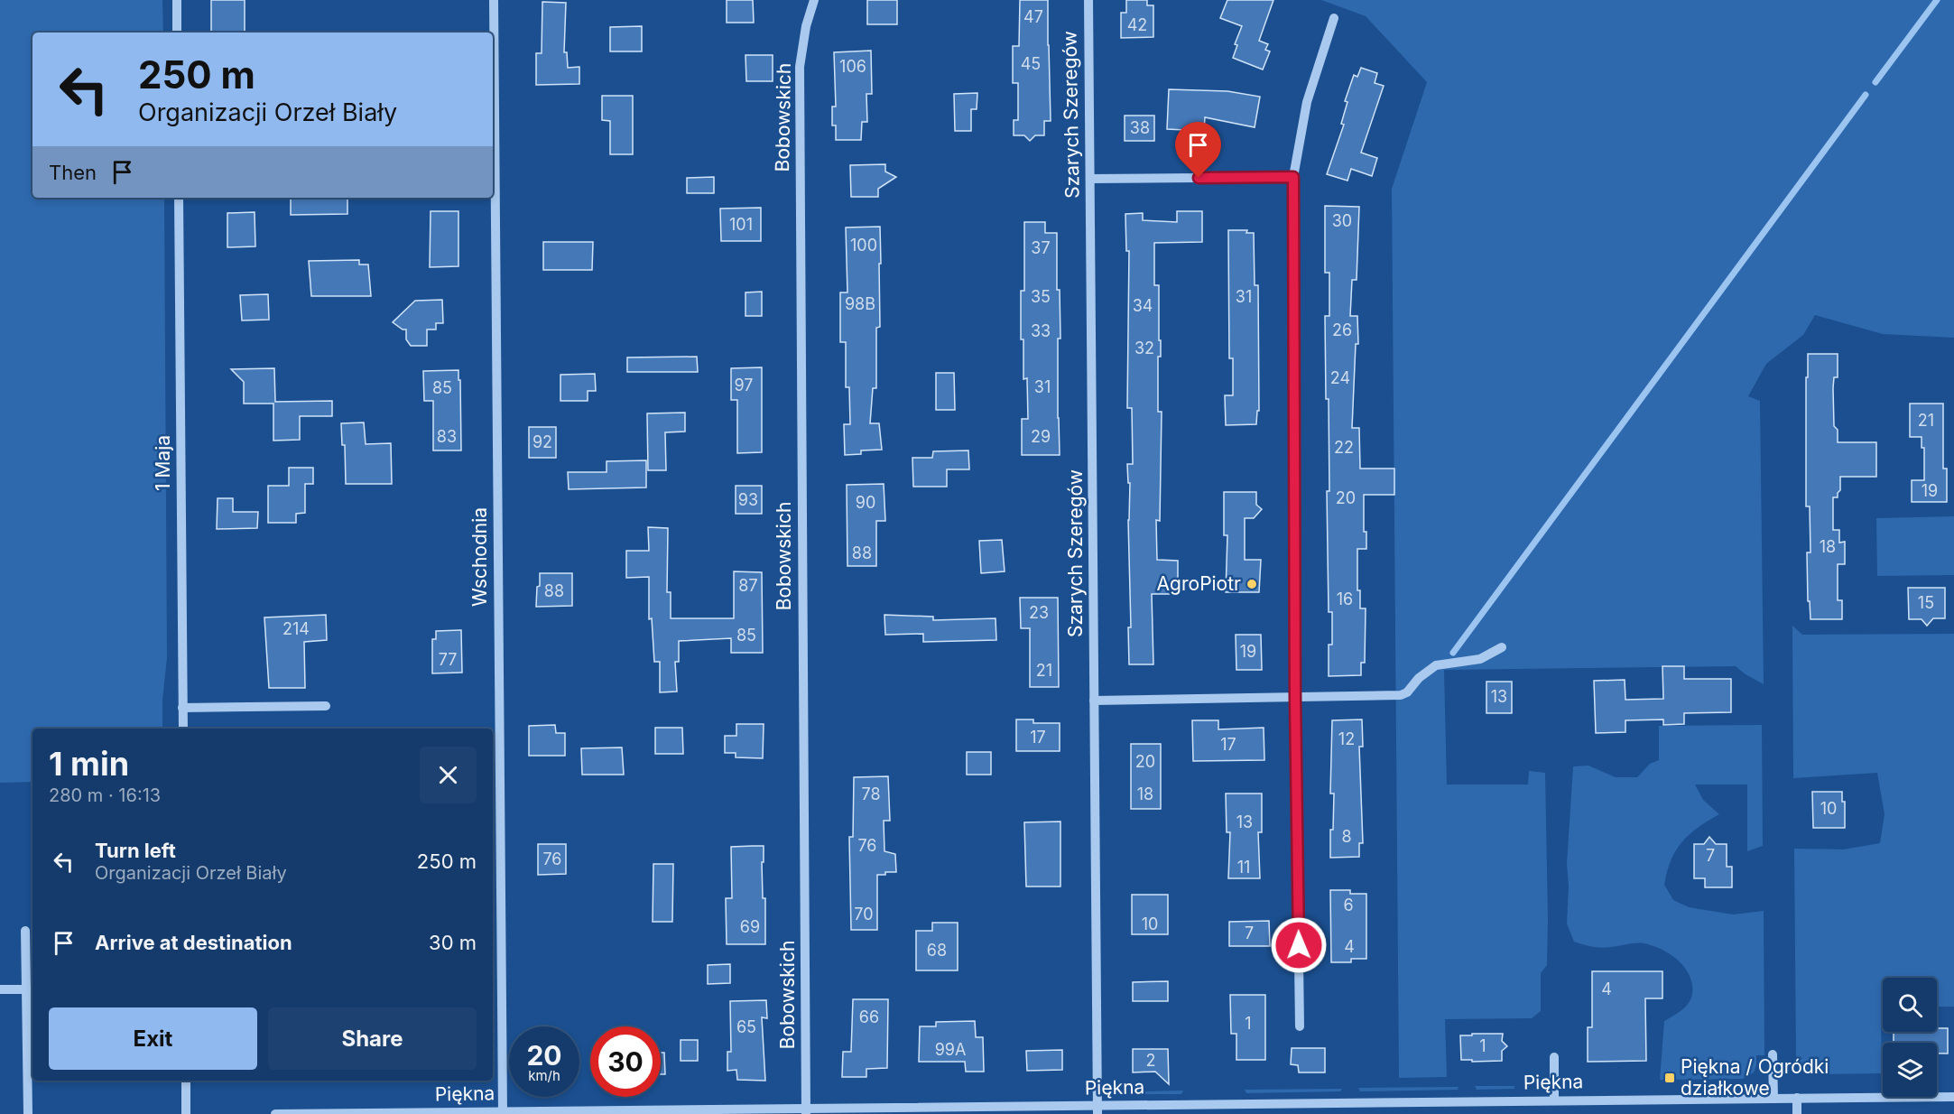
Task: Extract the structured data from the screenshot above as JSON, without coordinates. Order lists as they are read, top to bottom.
{
  "streets": {
    "street": [
      "Szarych Szeregów",
      "Bobowskich",
      "1 Maja",
      "Wschodnia",
      "Piękna"
    ]
  },
  "crossings": [
    ["Szarych Szeregów", "Piękna"],
    ["Bobowskich", "Piękna"],
    ["Wschodnia", "Piękna"]
  ],
  "places": {
    "other": ["AgroPiotr"],
    "transit": ["Piękna / Ogródki działkowe"]
  },
  "house_numbers": [
    "47",
    "42",
    "45",
    "106",
    "38",
    "30",
    "101",
    "100",
    "37",
    "35",
    "31",
    "98B",
    "34",
    "26",
    "33",
    "32",
    "24",
    "97",
    "31",
    "85",
    "21",
    "83",
    "29",
    "92",
    "22",
    "19",
    "20",
    "93",
    "90",
    "18",
    "88",
    "87",
    "88",
    "16",
    "15",
    "23",
    "214",
    "85",
    "19",
    "77",
    "21",
    "13",
    "17",
    "12",
    "17",
    "20",
    "78",
    "18",
    "10",
    "13",
    "8",
    "76",
    "7",
    "76",
    "11",
    "6",
    "70",
    "10",
    "69",
    "7",
    "4",
    "68",
    "4",
    "66",
    "1",
    "65",
    "1",
    "99A",
    "2"
  ],
  "page": {
    "turn": ["250 m", "Organizacji Orzeł Biały"],
    "then": "Then",
    "heading": ["1 min", "280 m · 16:13"],
    "list": [
      {
        "name": "Turn left",
        "note": "Organizacji Orzeł Biały",
        "value": "250 m"
      },
      {
        "name": "Arrive at destination",
        "value": "30 m"
      }
    ],
    "buttons": ["Exit", "Share"],
    "speed": "20 km/h",
    "limit": "30"
  }
}
